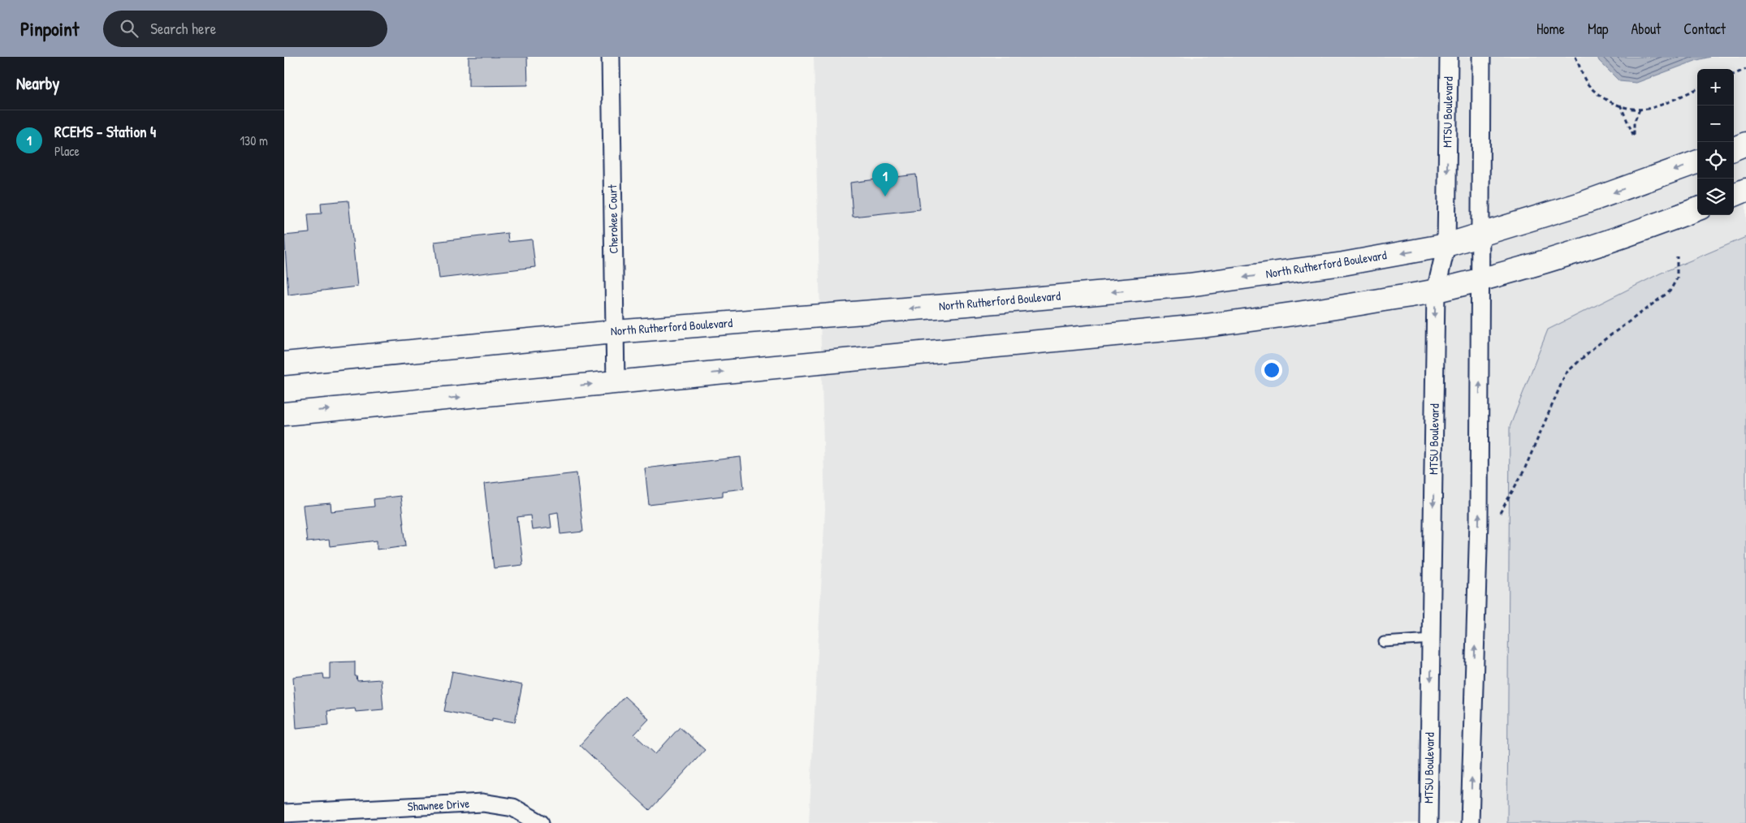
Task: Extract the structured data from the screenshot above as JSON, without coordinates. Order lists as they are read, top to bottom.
{
  "streets": {
    "main road": ["North Rutherford Boulevard"],
    "street": ["MTSU Boulevard", "Cherokee Court", "Shawnee Drive"]
  },
  "crossings": [
    ["MTSU Boulevard", "North Rutherford Boulevard"],
    ["Cherokee Court", "North Rutherford Boulevard"]
  ],
  "page": {
    "header": "Pinpoint",
    "search": "Search here",
    "nav": [
      "Home",
      "Map",
      "About",
      "Contact"
    ],
    "heading": "Nearby",
    "map_buttons": ["+", "−"],
    "list": [
      {
        "mark": "1",
        "name": "RCEMS - Station 4",
        "note": "Place",
        "value": "130 m"
      }
    ],
    "pins": "1"
  }
}
